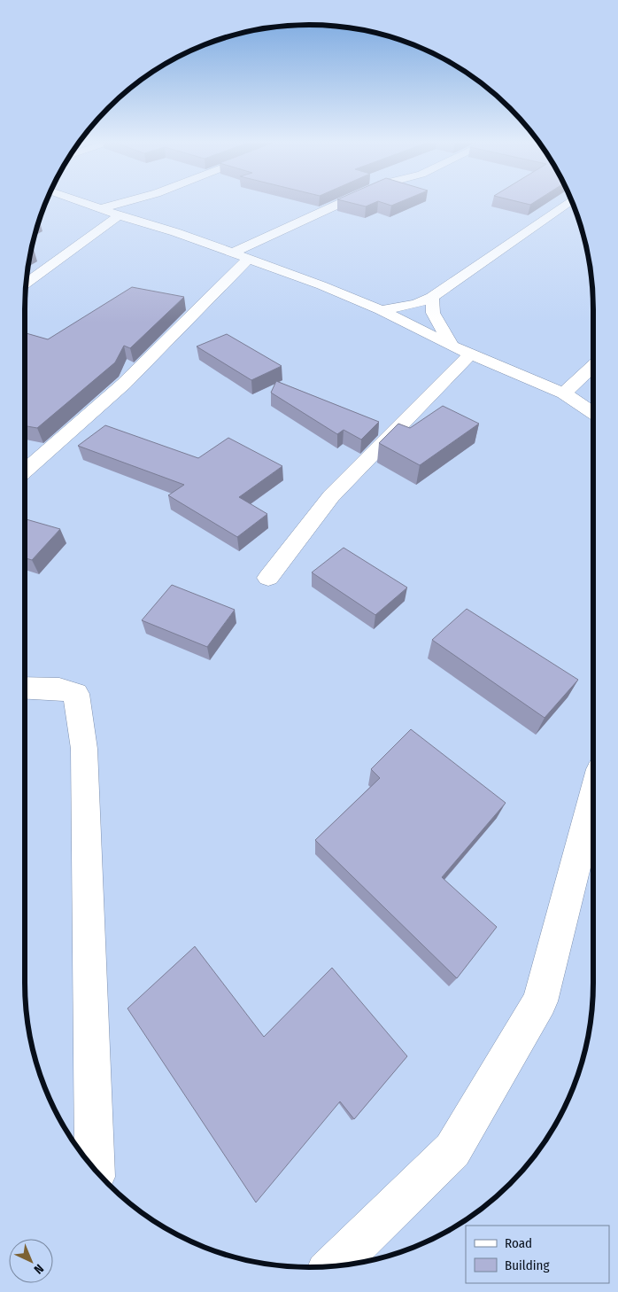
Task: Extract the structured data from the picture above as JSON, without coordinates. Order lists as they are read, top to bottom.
{
  "legend": ["Road", "Building"],
  "north": "bottom right"
}
